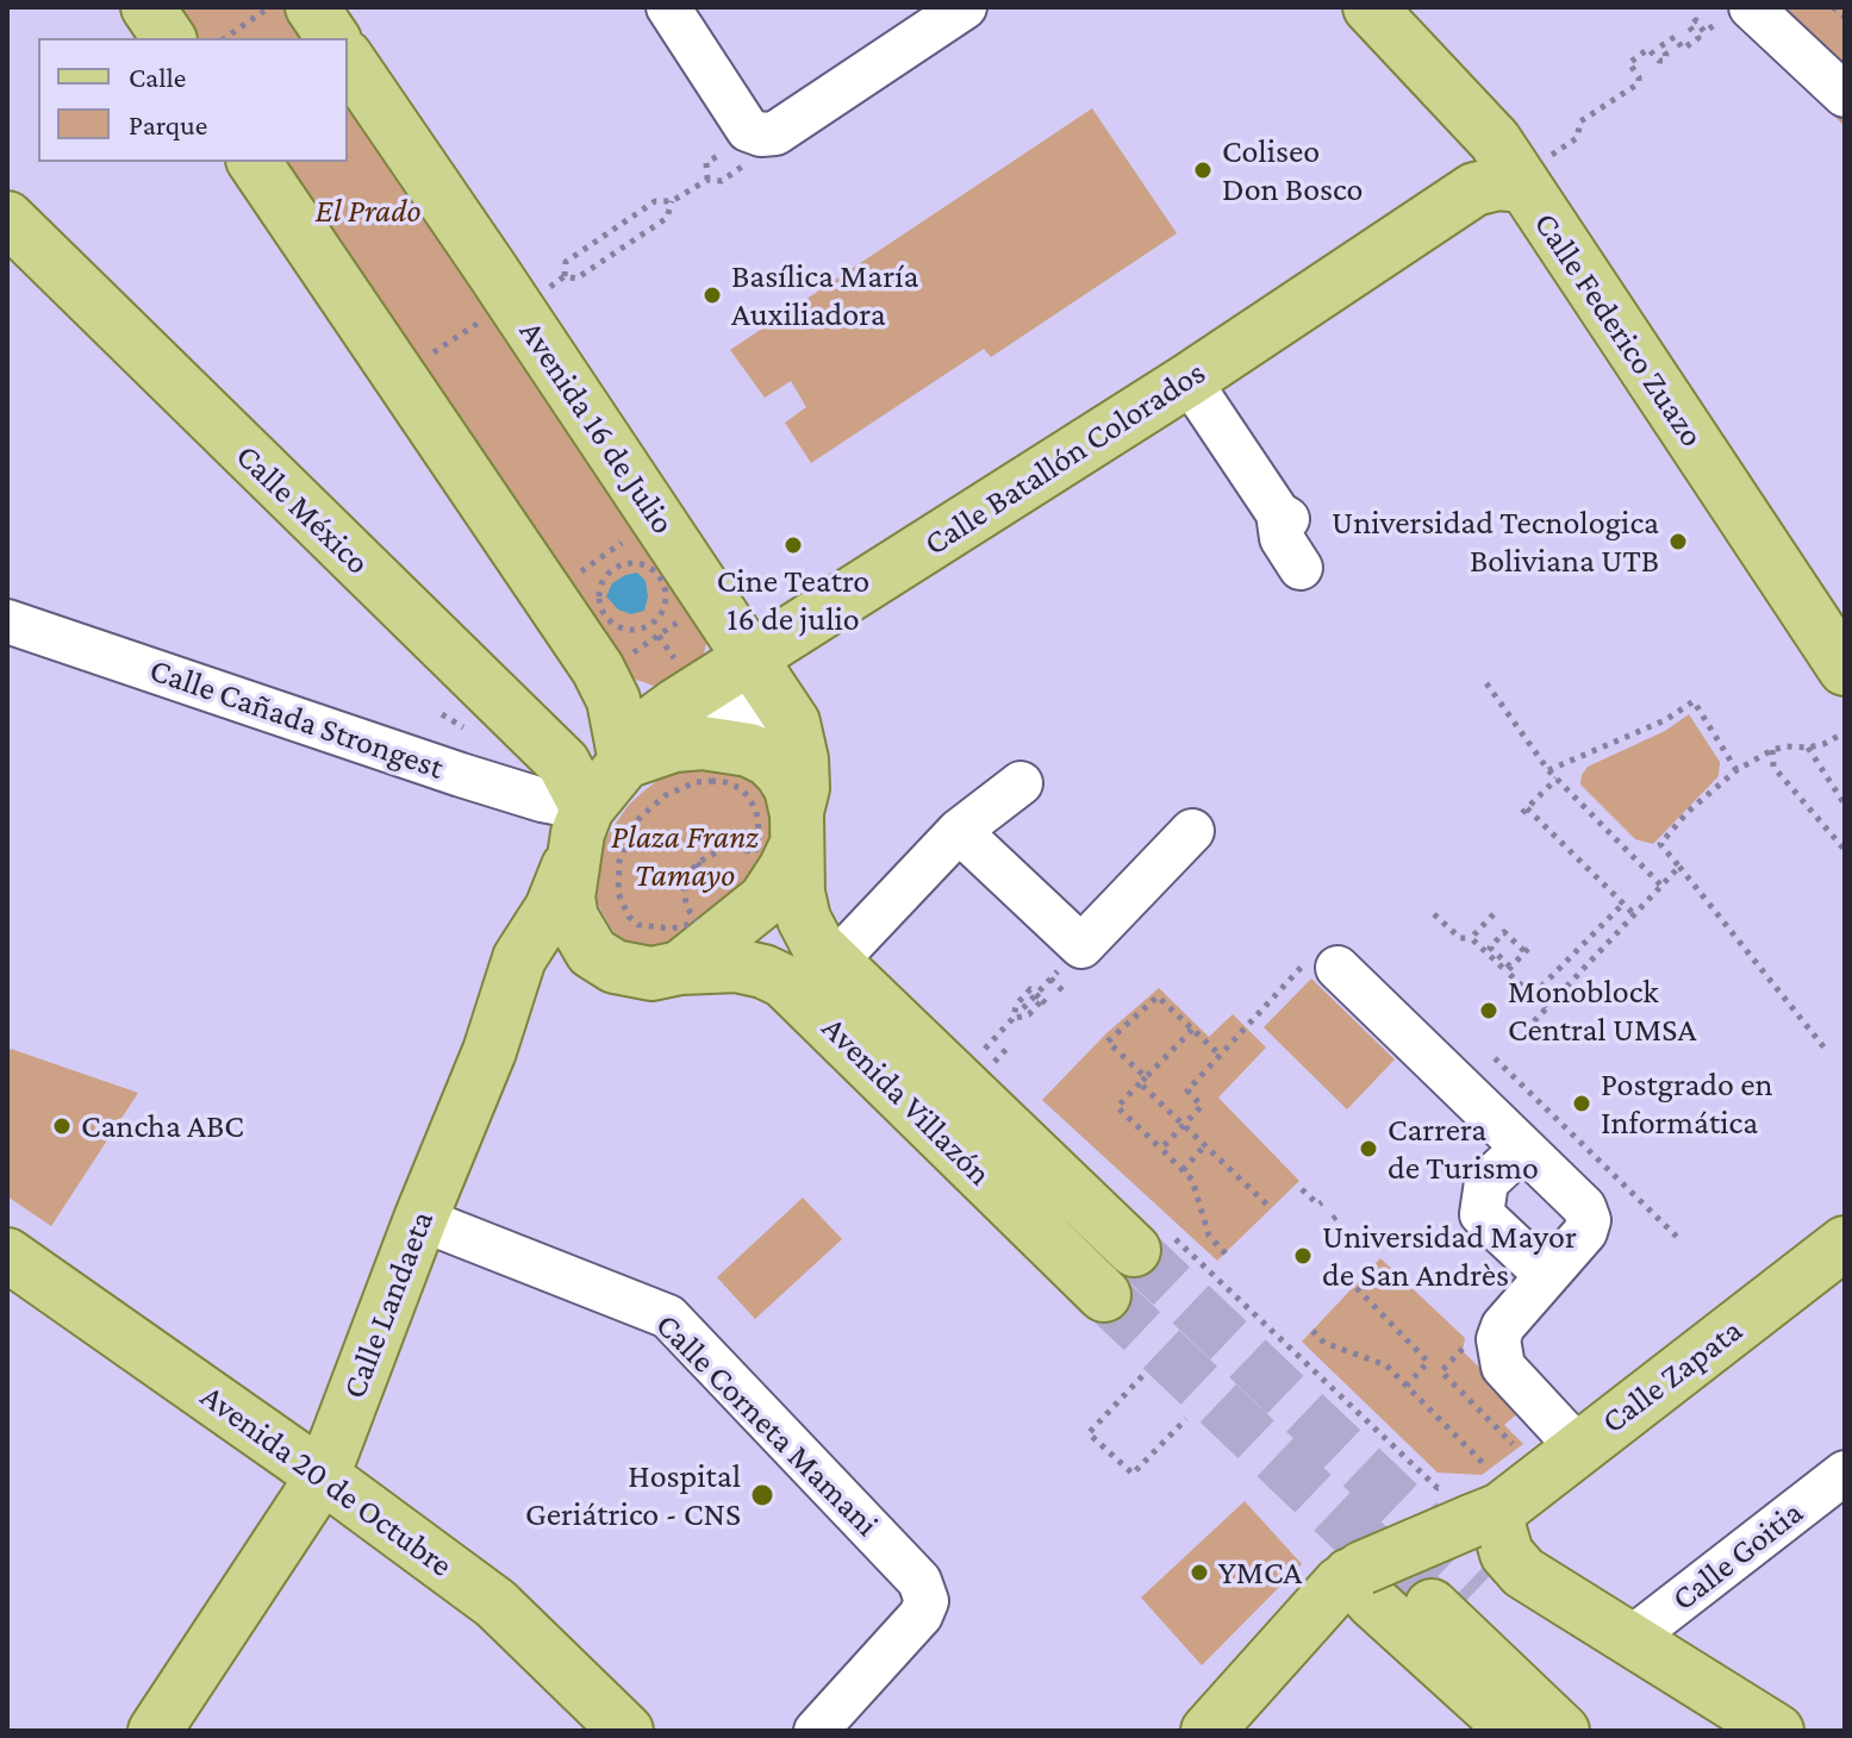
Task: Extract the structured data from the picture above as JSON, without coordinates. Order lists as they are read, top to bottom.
{
  "streets": {
    "main road": [
      "Calle Federico Zuazo",
      "Avenida 16 de Julio",
      "Calle Batallón Colorados",
      "Calle México",
      "Avenida Villazón",
      "Calle Landaeta",
      "Calle Zapata",
      "Avenida 20 de Octubre"
    ],
    "street": ["Calle Cañada Strongest", "Calle Corneta Mamani", "Calle Goitia"]
  },
  "crossings": [
    ["Calle Federico Zuazo", "Calle Batallón Colorados"],
    ["Avenida 16 de Julio", "Calle Batallón Colorados"],
    ["Avenida 16 de Julio", "Avenida Villazón"],
    ["Calle México", "Calle Cañada Strongest"],
    ["Calle México", "Calle Landaeta"],
    ["Calle Cañada Strongest", "Calle Landaeta"],
    ["Calle Landaeta", "Calle Corneta Mamani"],
    ["Calle Landaeta", "Avenida 20 de Octubre"]
  ],
  "parks": ["El Prado", "Plaza Franz Tamayo"],
  "places": [
    "Coliseo Don Bosco",
    "Basílica María Auxiliadora",
    "Universidad Tecnologica Boliviana UTB",
    "Cine Teatro 16 de julio",
    "Monoblock Central UMSA",
    "Postgrado en Informática",
    "Cancha ABC",
    "Carrera de Turismo",
    "Universidad Mayor de San Andrès",
    "Hospital Geriátrico - CNS",
    "YMCA"
  ],
  "legend": ["Calle", "Parque"]
}
